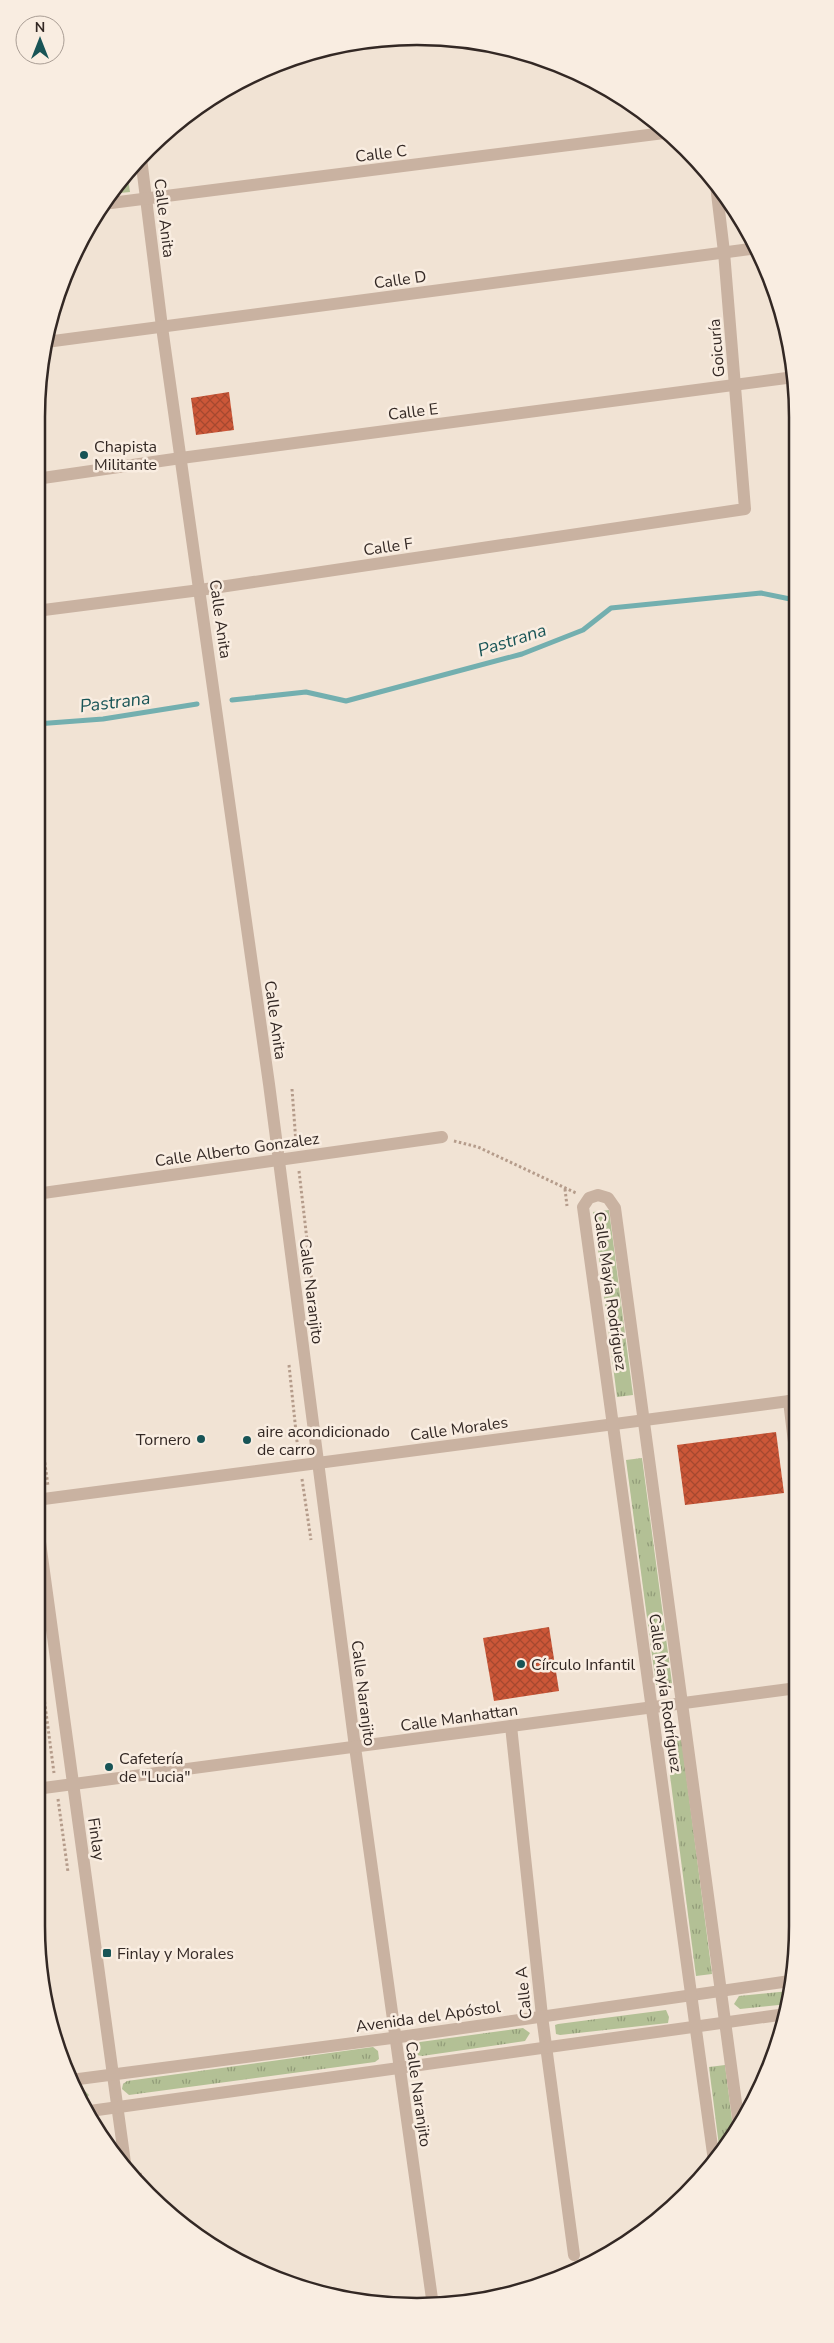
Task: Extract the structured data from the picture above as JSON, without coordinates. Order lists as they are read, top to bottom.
{
  "streets": {
    "street": [
      "Calle C",
      "Calle Anita",
      "Calle D",
      "Goicuría",
      "Calle E",
      "Calle F",
      "Calle Alberto Gonzalez",
      "Calle Naranjito",
      "Calle Mayía Rodríguez",
      "Calle Morales",
      "Calle Manhattan",
      "Finlay",
      "Calle A",
      "Avenida del Apóstol"
    ]
  },
  "crossings": [
    ["Calle C", "Calle Anita"],
    ["Calle Anita", "Calle D"],
    ["Calle Anita", "Calle E"],
    ["Calle Anita", "Calle F"],
    ["Calle Anita", "Calle Naranjito"],
    ["Calle D", "Goicuría"],
    ["Goicuría", "Calle E"],
    ["Goicuría", "Calle F"],
    ["Calle Alberto Gonzalez", "Calle Naranjito"],
    ["Calle Naranjito", "Calle Morales"],
    ["Calle Naranjito", "Calle Manhattan"],
    ["Calle Naranjito", "Avenida del Apóstol"],
    ["Calle Mayía Rodríguez", "Calle Morales"],
    ["Calle Mayía Rodríguez", "Calle Manhattan"],
    ["Calle Mayía Rodríguez", "Avenida del Apóstol"],
    ["Calle Manhattan", "Finlay"],
    ["Calle Manhattan", "Calle A"],
    ["Finlay", "Avenida del Apóstol"],
    ["Calle A", "Avenida del Apóstol"]
  ],
  "water": ["Pastrana"],
  "places": {
    "other": [
      "Chapista Militante",
      "Tornero",
      "aire acondicionado de carro",
      "Círculo Infantil",
      "Cafetería de \"Lucia\""
    ],
    "transit": ["Finlay y Morales"]
  },
  "north": "top"
}
